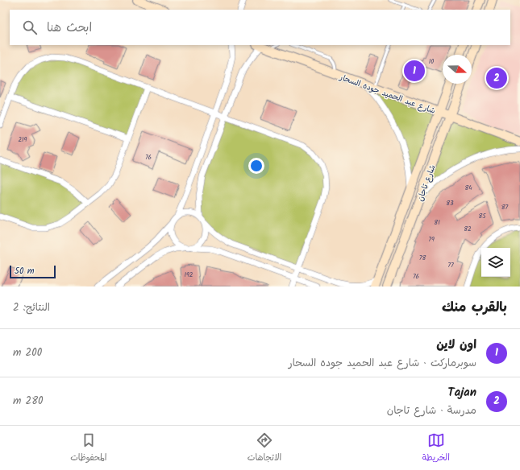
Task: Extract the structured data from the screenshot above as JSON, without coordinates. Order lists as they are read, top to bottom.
{
  "streets": {
    "street": ["شارع عبد الحميد جوده السحار", "شارع تاجان"]
  },
  "crossings": [
    ["شارع عبد الحميد جوده السحار", "شارع تاجان"]
  ],
  "house_numbers": [
    "10",
    "219",
    "76",
    "84",
    "83",
    "87",
    "85",
    "81",
    "82",
    "79",
    "78",
    "77",
    "192",
    "76"
  ],
  "scale_bar": "50 m",
  "north": "right",
  "page": {
    "search": "ابحث هنا",
    "pins": ["1", "2"],
    "scale": "50 m",
    "heading": ["بالقرب منك", "النتائج: 2"],
    "list": [
      {
        "mark": "1",
        "name": "اون لاين",
        "note": "سوبرماركت · شارع عبد الحميد جوده السحار",
        "value": "200 m"
      },
      {
        "mark": "2",
        "name": "Tajan",
        "note": "مدرسة · شارع تاجان",
        "value": "280 m"
      }
    ],
    "nav": ["الخريطة", "الاتجاهات", "المحفوظات"]
  }
}
